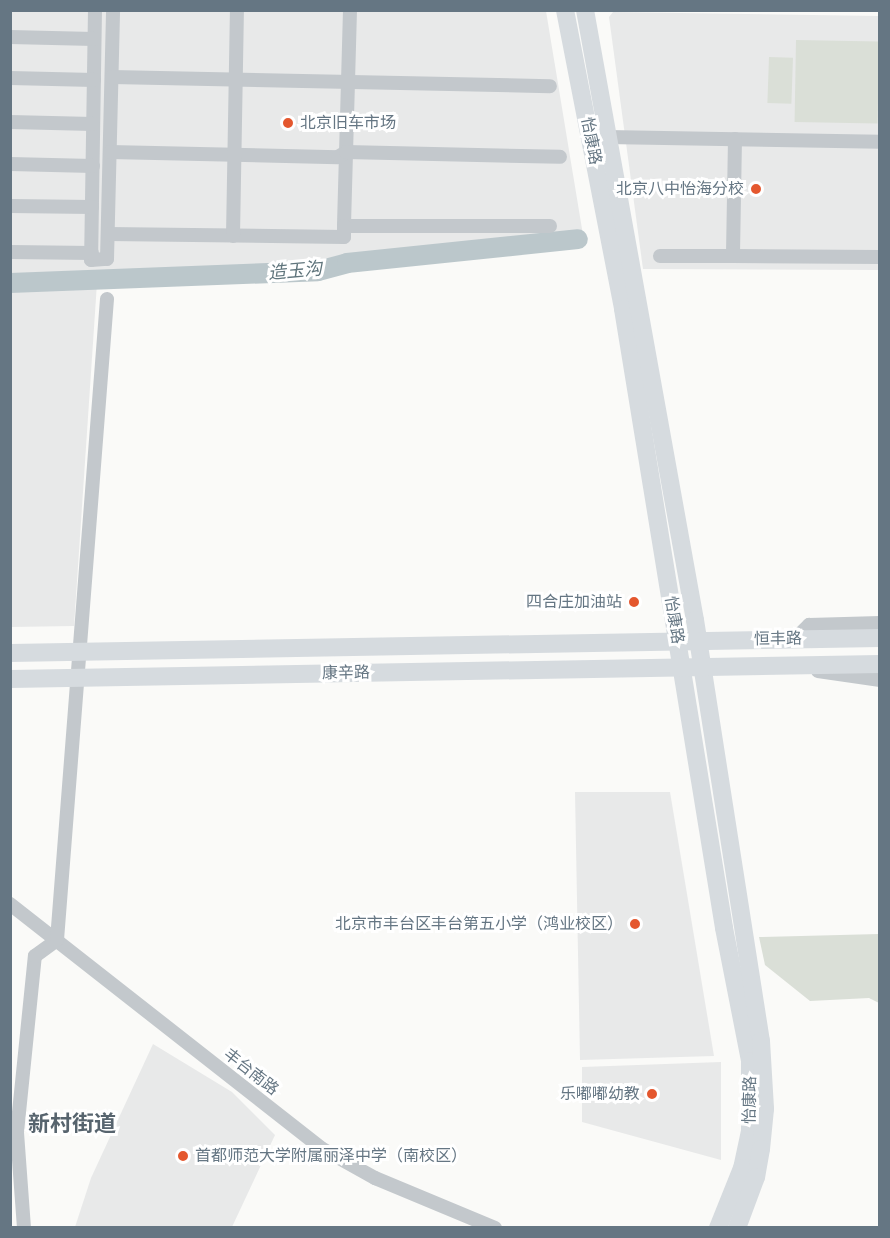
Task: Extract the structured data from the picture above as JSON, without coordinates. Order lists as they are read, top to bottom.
{
  "streets": {
    "main road": ["怡康路", "恒丰路", "康辛路"],
    "street": ["丰台南路"]
  },
  "crossings": [
    ["怡康路", "恒丰路"],
    ["怡康路", "康辛路"],
    ["恒丰路", "康辛路"]
  ],
  "districts": ["新村街道"],
  "water": ["造玉沟"],
  "places": [
    "北京旧车市场",
    "北京八中怡海分校",
    "四合庄加油站",
    "北京市丰台区丰台第五小学（鸿业校区）",
    "乐嘟嘟幼教",
    "首都师范大学附属丽泽中学（南校区）"
  ]
}
